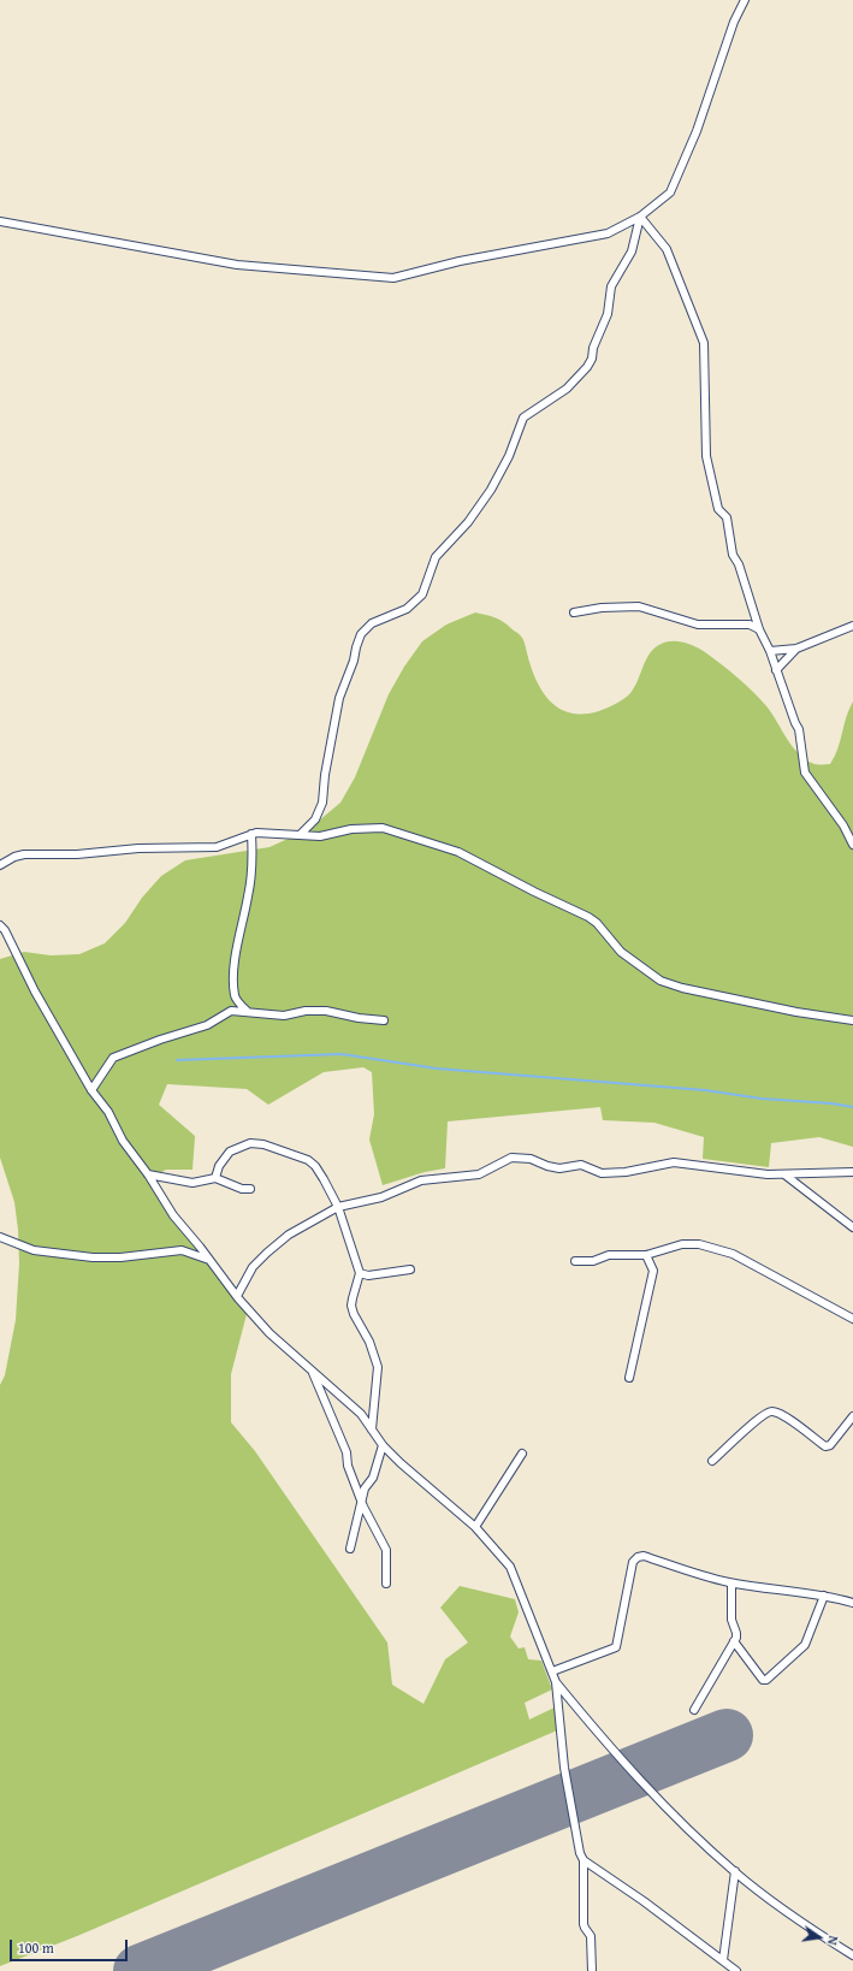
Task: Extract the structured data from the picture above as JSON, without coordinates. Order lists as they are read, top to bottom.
{
  "scale_bar": "100 m",
  "north": "right"
}
